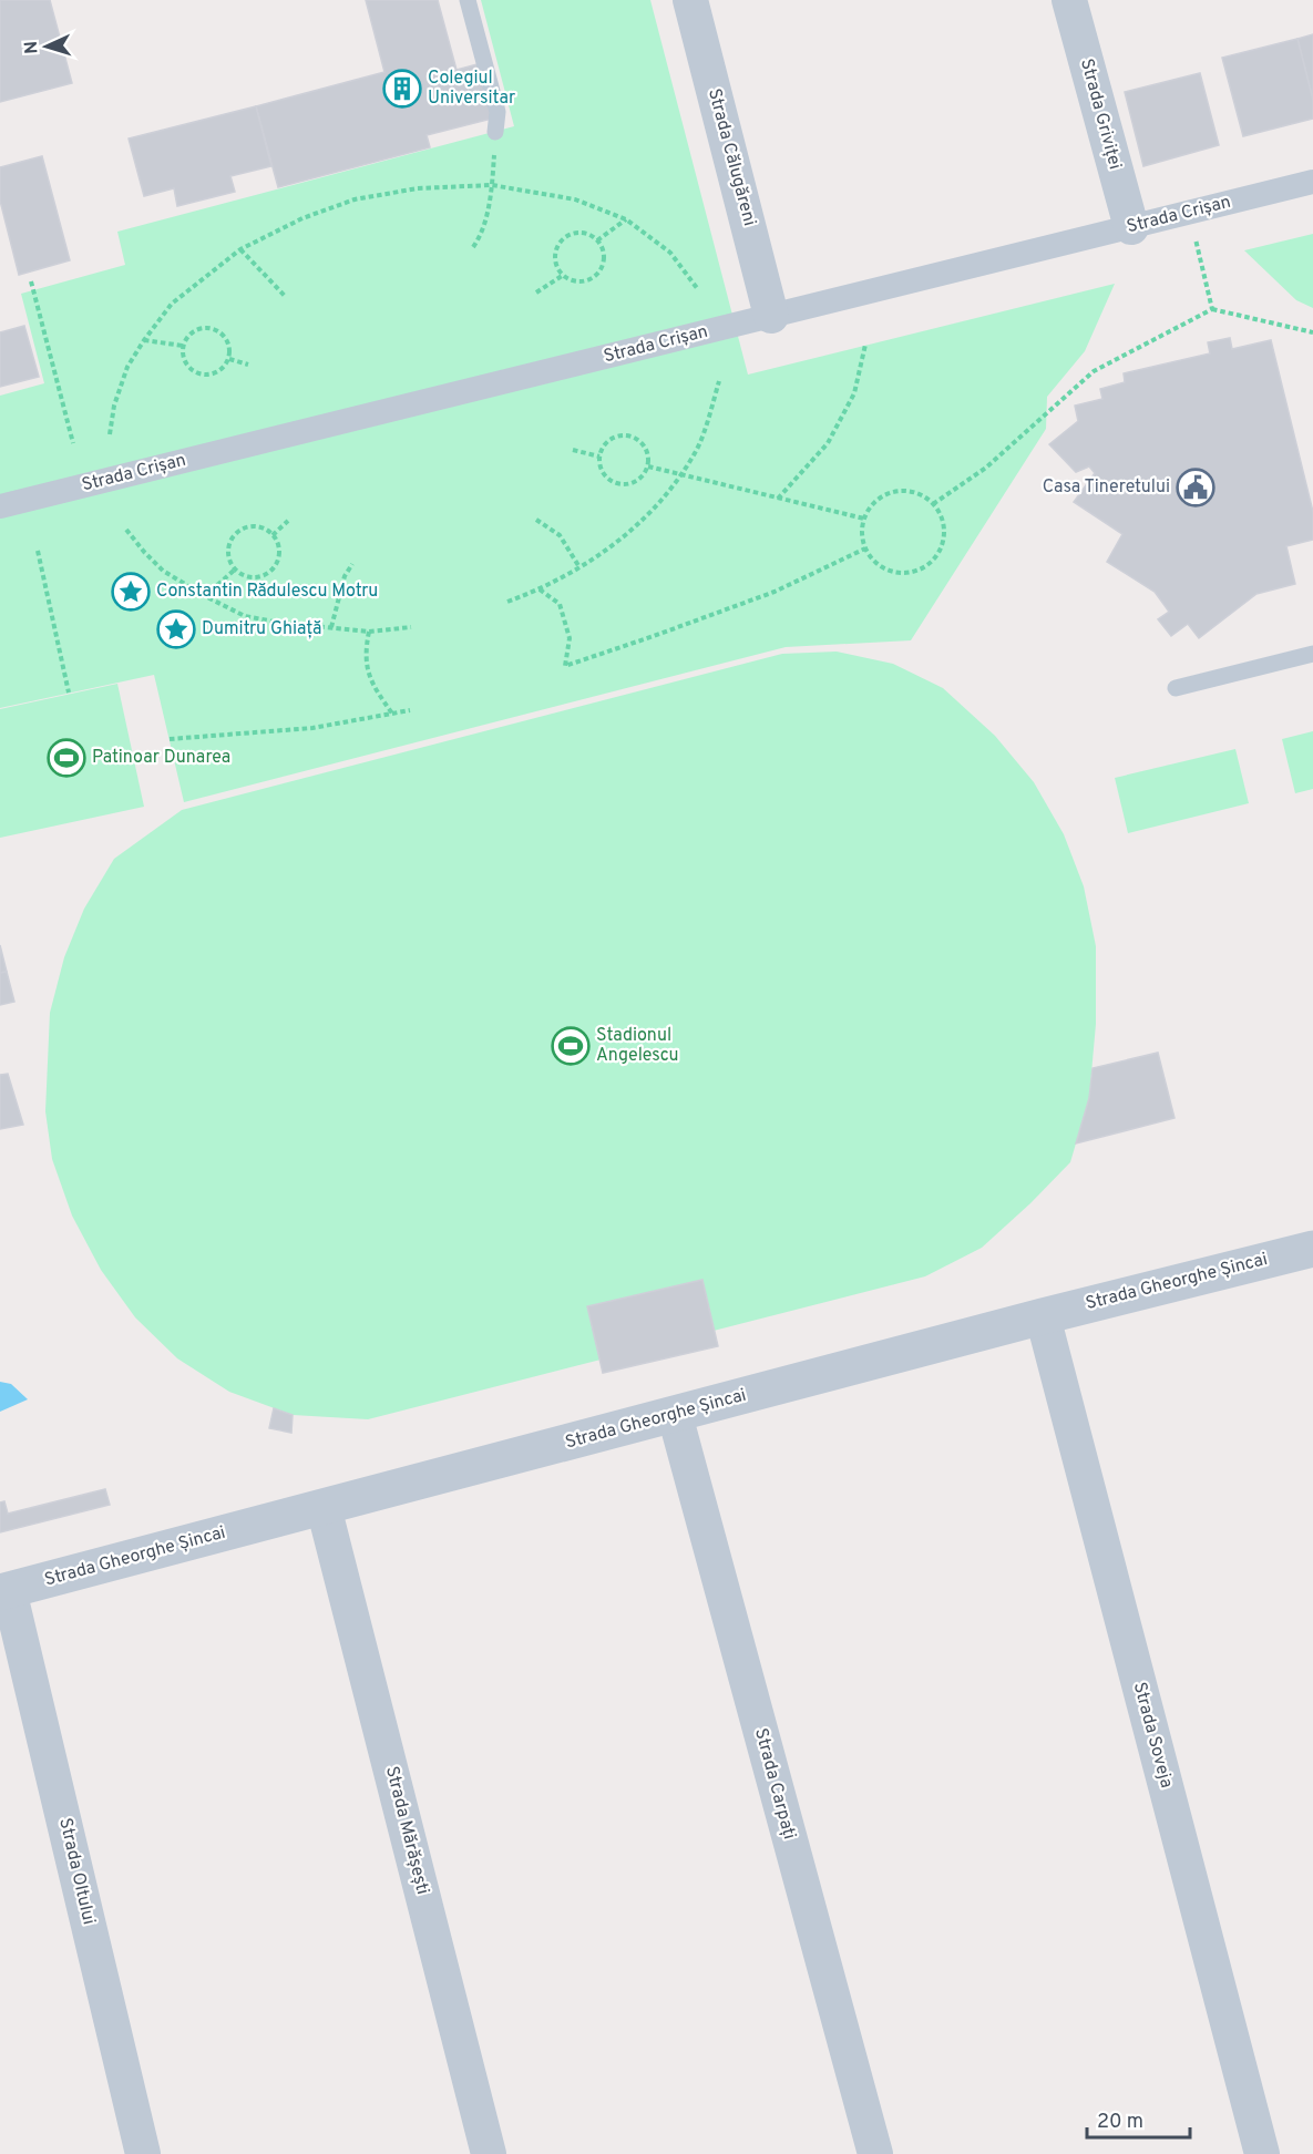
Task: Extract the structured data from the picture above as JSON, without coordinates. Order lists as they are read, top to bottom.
{
  "streets": {
    "street": [
      "Strada Griviței",
      "Strada Călugăreni",
      "Strada Crișan",
      "Strada Gheorghe Șincai",
      "Strada Soveja",
      "Strada Carpați",
      "Strada Mărășești",
      "Strada Oltului"
    ]
  },
  "crossings": [
    ["Strada Griviței", "Strada Crișan"],
    ["Strada Călugăreni", "Strada Crișan"],
    ["Strada Gheorghe Șincai", "Strada Soveja"],
    ["Strada Gheorghe Șincai", "Strada Carpați"],
    ["Strada Gheorghe Șincai", "Strada Mărășești"],
    ["Strada Gheorghe Șincai", "Strada Oltului"]
  ],
  "places": {
    "building": ["Colegiul Universitar"],
    "public building": ["Casa Tineretului"],
    "place": ["Constantin Rădulescu Motru", "Dumitru Ghiață"],
    "sports": ["Patinoar Dunarea", "Stadionul Angelescu"]
  },
  "scale_bar": "20 m",
  "north": "left"
}
